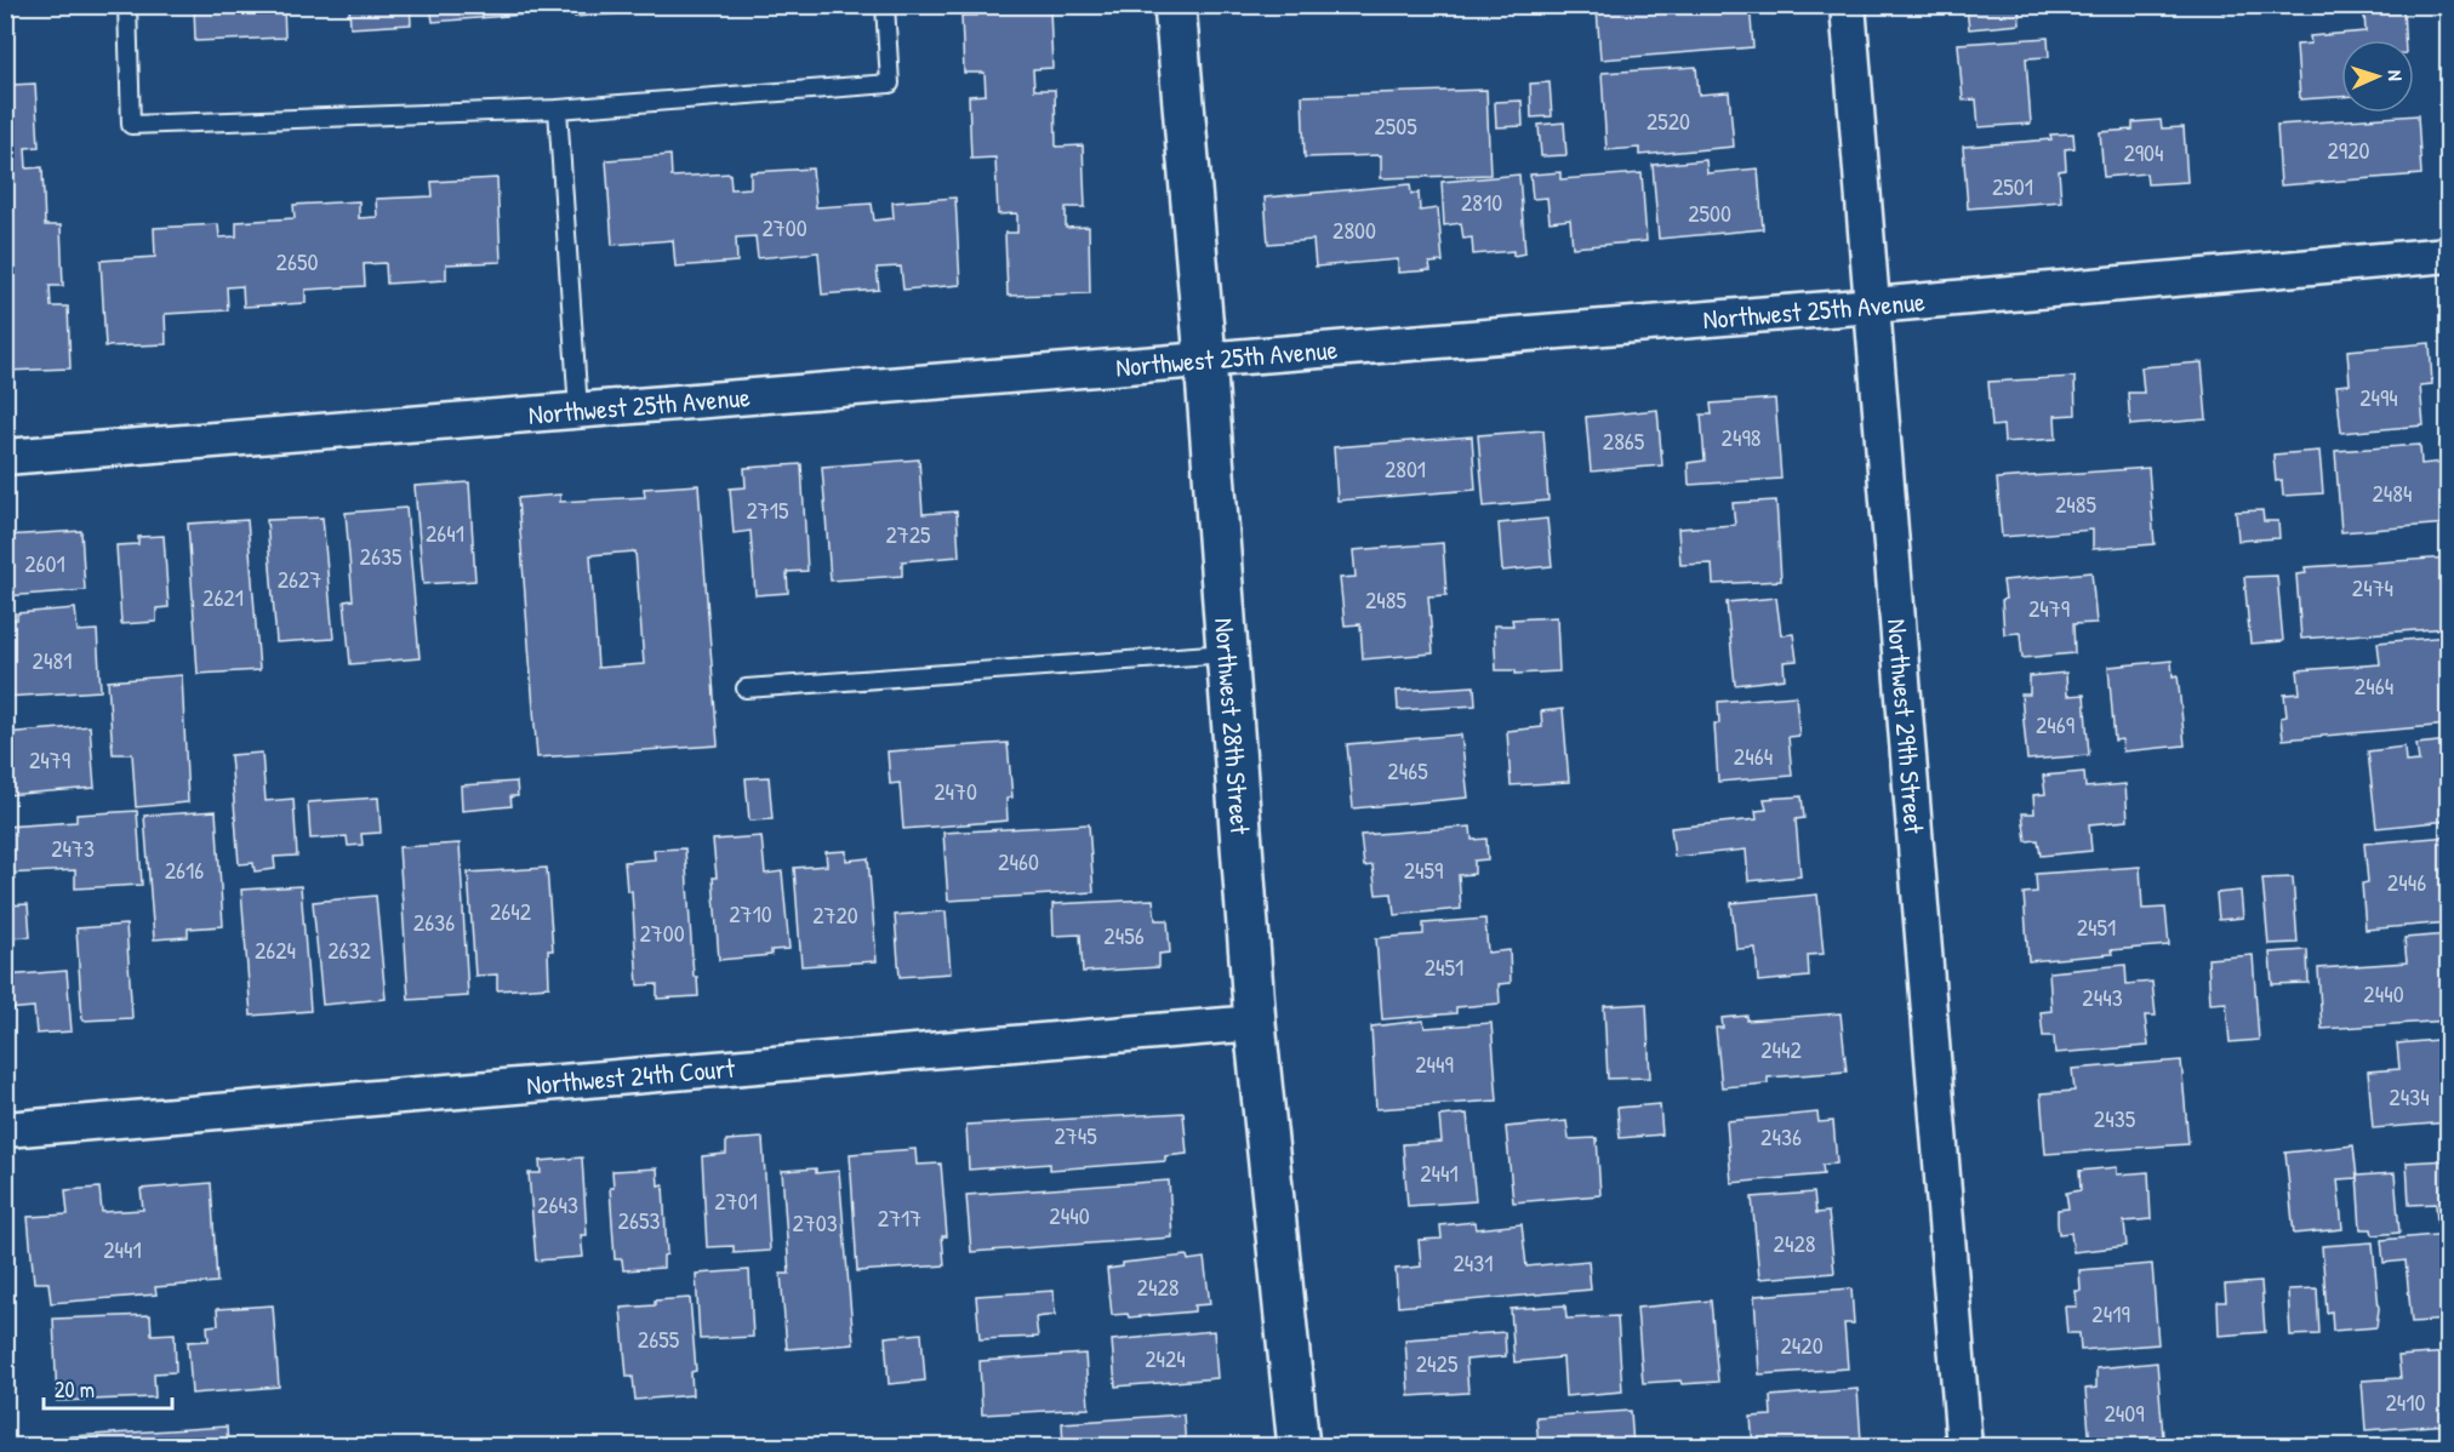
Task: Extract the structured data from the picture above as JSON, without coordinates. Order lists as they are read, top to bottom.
{
  "streets": {
    "street": [
      "Northwest 25th Avenue",
      "Northwest 28th Street",
      "Northwest 29th Street",
      "Northwest 24th Court"
    ]
  },
  "crossings": [
    ["Northwest 25th Avenue", "Northwest 28th Street"],
    ["Northwest 25th Avenue", "Northwest 29th Street"],
    ["Northwest 28th Street", "Northwest 24th Court"]
  ],
  "house_numbers": [
    "2520",
    "2505",
    "2920",
    "2904",
    "2501",
    "2810",
    "2500",
    "2700",
    "2800",
    "2650",
    "2494",
    "2498",
    "2865",
    "2801",
    "2484",
    "2485",
    "2715",
    "2641",
    "2725",
    "2635",
    "2601",
    "2627",
    "2474",
    "2621",
    "2485",
    "2479",
    "2481",
    "2464",
    "2469",
    "2464",
    "2479",
    "2465",
    "2470",
    "2473",
    "2460",
    "2616",
    "2459",
    "2446",
    "2642",
    "2710",
    "2720",
    "2636",
    "2451",
    "2700",
    "2456",
    "2624",
    "2632",
    "2451",
    "2440",
    "2443",
    "2442",
    "2449",
    "2434",
    "2435",
    "2745",
    "2436",
    "2441",
    "2701",
    "2643",
    "2440",
    "2717",
    "2653",
    "2703",
    "2428",
    "2441",
    "2431",
    "2428",
    "2419",
    "2655",
    "2420",
    "2424",
    "2425",
    "2410",
    "2409"
  ],
  "scale_bar": "20 m",
  "north": "right"
}
